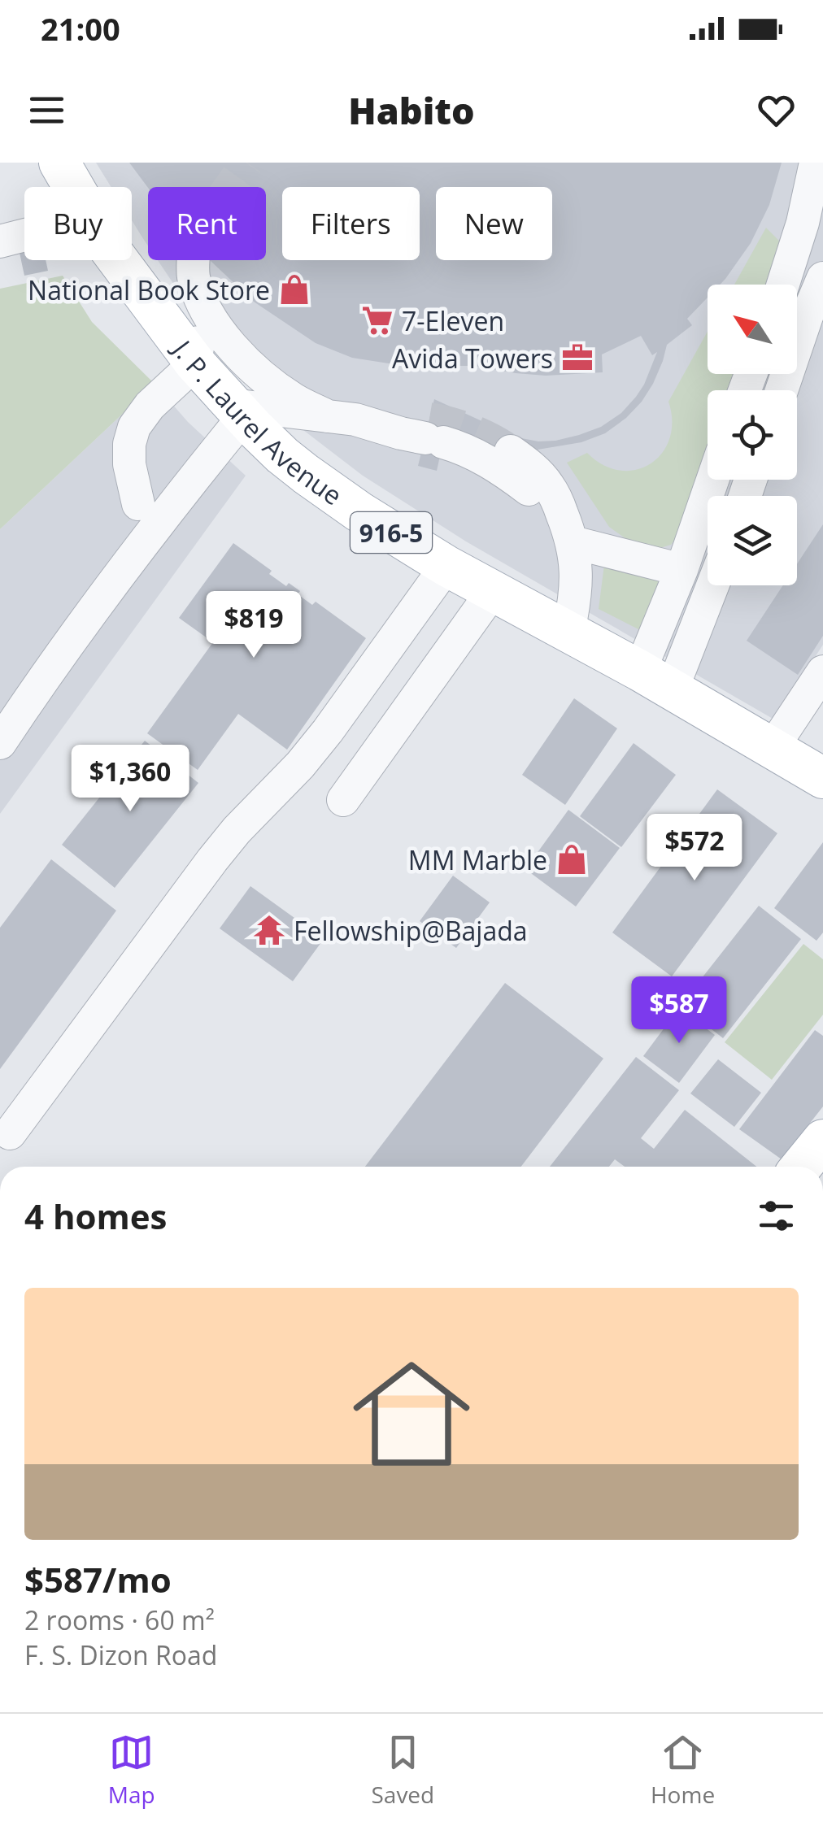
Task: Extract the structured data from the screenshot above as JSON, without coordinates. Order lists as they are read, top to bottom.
{
  "streets": {
    "main road": ["J. P. Laurel Avenue", "916-5"]
  },
  "places": {
    "shop": ["National Book Store", "MM Marble"],
    "supermarket": ["7-Eleven"],
    "office": ["Avida Towers"],
    "temple": ["Fellowship@Bajada"]
  },
  "north": "top left",
  "page": {
    "status": "21:00",
    "header": "Habito",
    "chip": [
      "Buy",
      "Rent",
      "Filters",
      "New"
    ],
    "price": [
      "$819",
      "$1,360",
      "$572",
      "$587"
    ],
    "heading": "4 homes",
    "list": [
      {
        "name": "$587/mo",
        "note": "2 rooms · 60 m² · F. S. Dizon Road"
      }
    ],
    "tabs": ["Map", "Saved", "Home"]
  }
}
